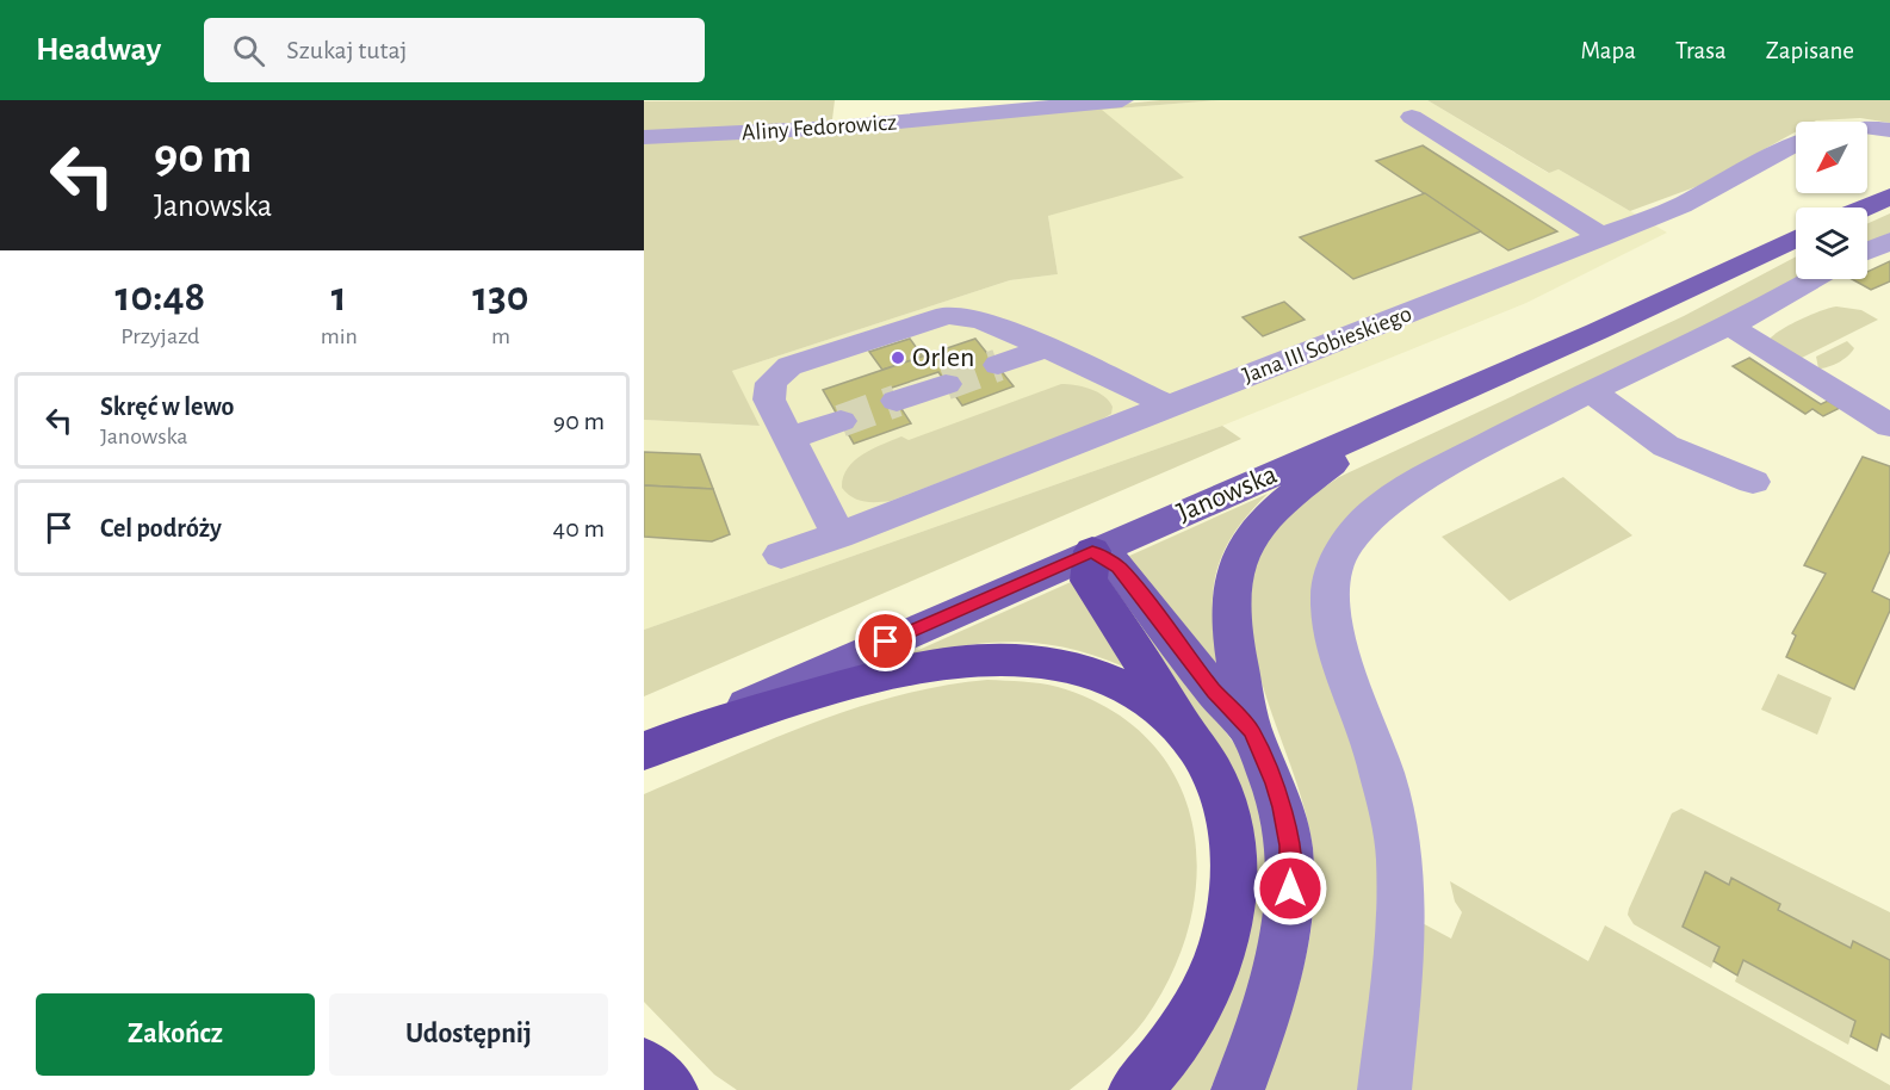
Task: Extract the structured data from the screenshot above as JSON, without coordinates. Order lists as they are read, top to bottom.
{
  "streets": {
    "highway": ["Janowska"],
    "street": ["Aliny Fedorowicz", "Jana III Sobieskiego"]
  },
  "places": ["Orlen"],
  "north": "bottom left",
  "page": {
    "header": "Headway",
    "search": "Szukaj tutaj",
    "nav": ["Mapa", "Trasa", "Zapisane"],
    "turn": ["90 m", "Janowska"],
    "eta": [
      "10:48",
      "Przyjazd",
      "1",
      "min",
      "130",
      "m"
    ],
    "list": [
      {
        "name": "Skręć w lewo",
        "note": "Janowska",
        "value": "90 m"
      },
      {
        "name": "Cel podróży",
        "value": "40 m"
      }
    ],
    "buttons": ["Zakończ", "Udostępnij"]
  }
}
